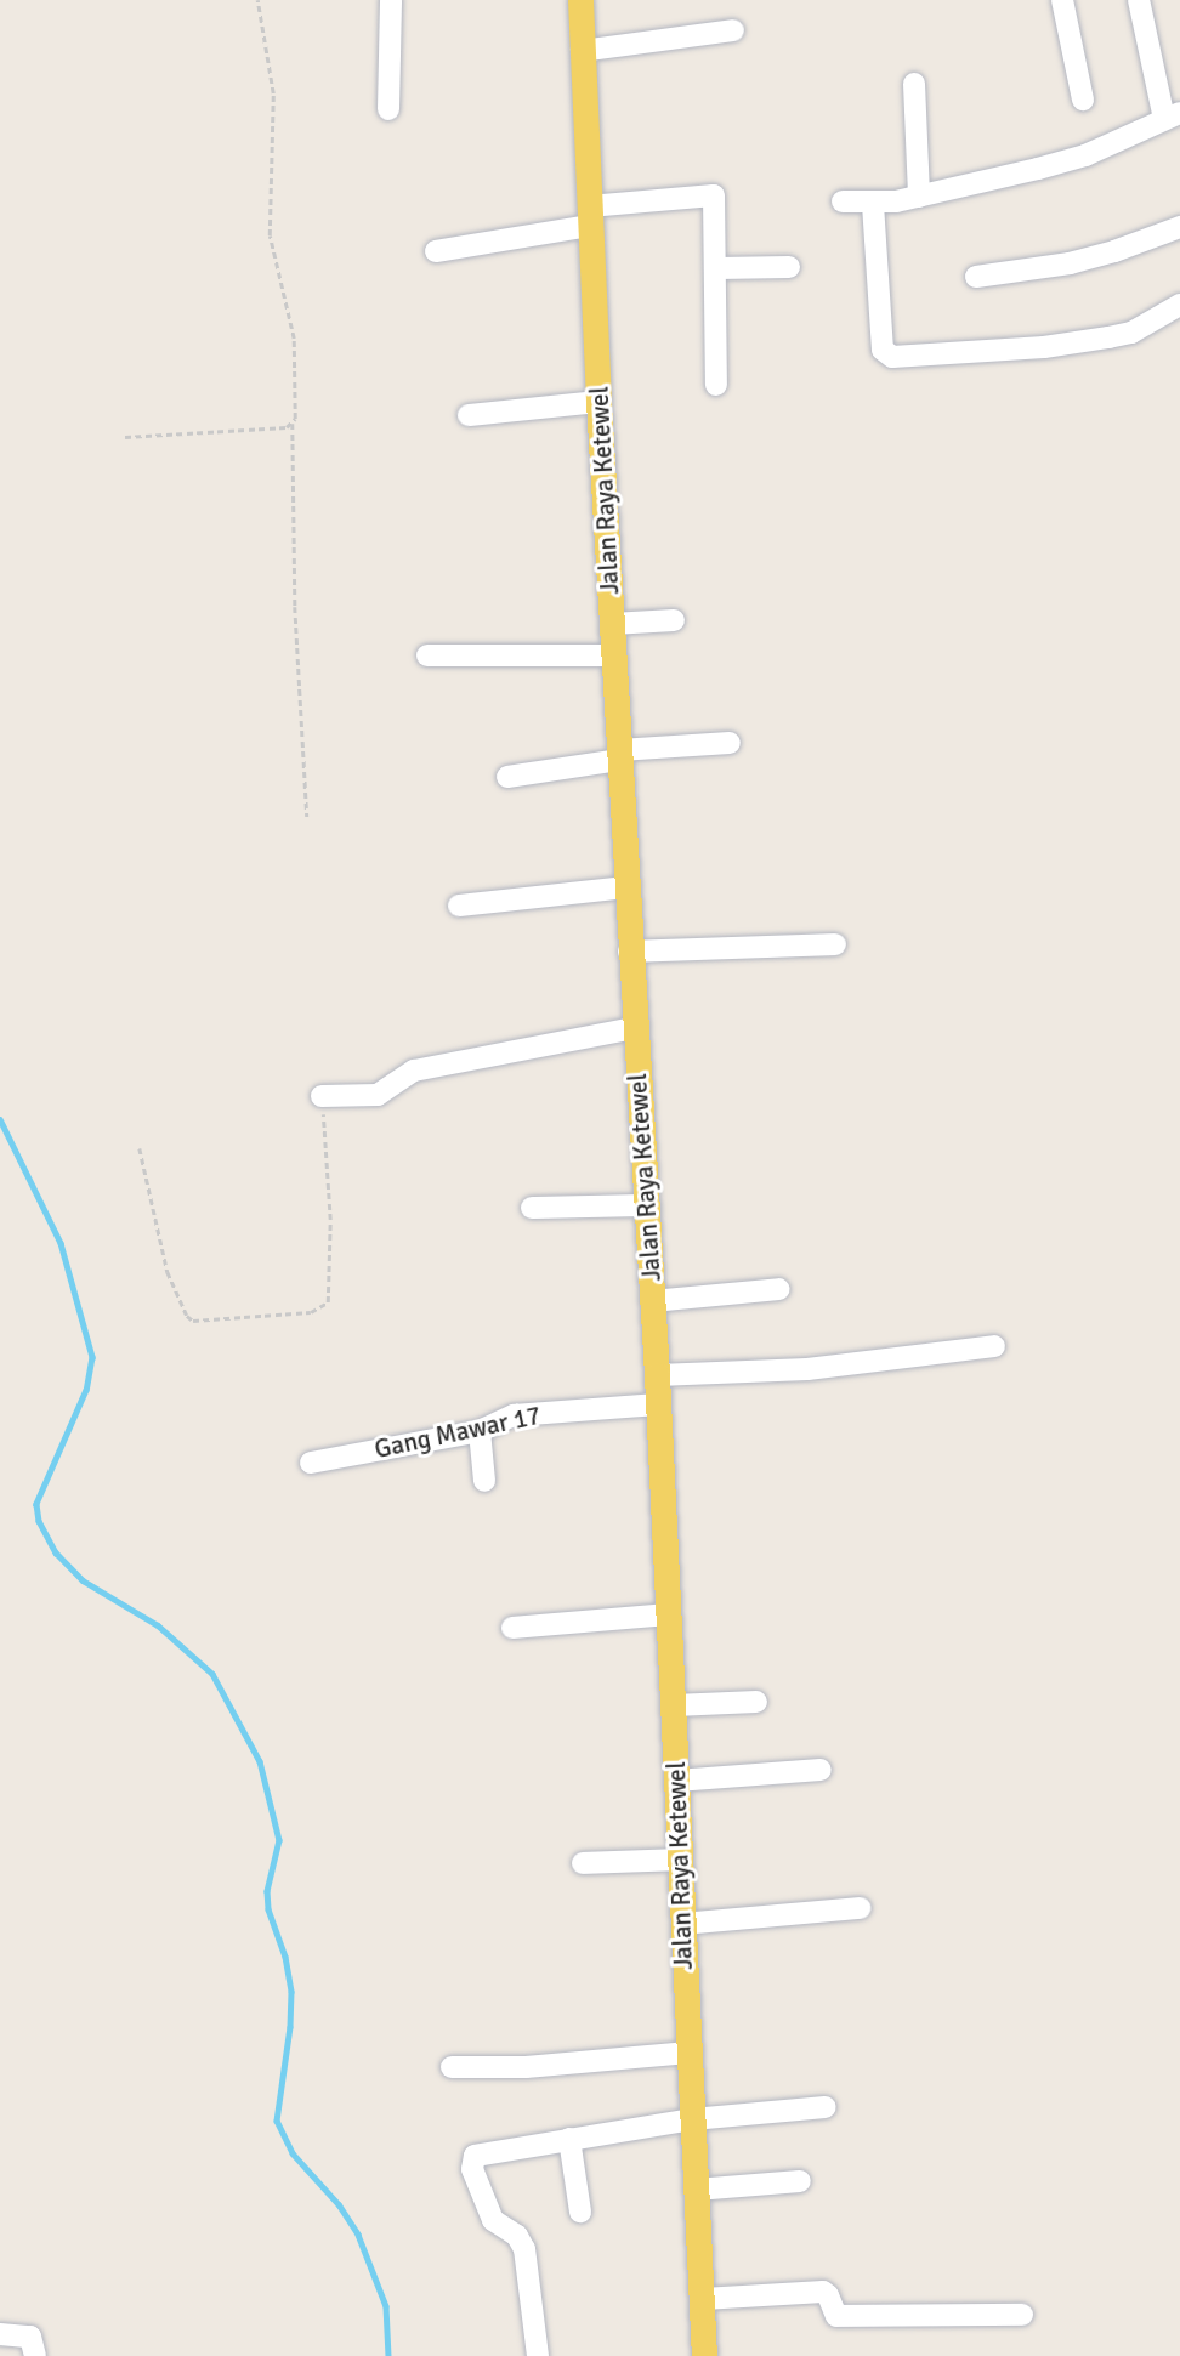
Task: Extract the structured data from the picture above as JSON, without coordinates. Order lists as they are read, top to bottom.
{
  "streets": {
    "main road": ["Jalan Raya Ketewel"],
    "street": ["Gang Mawar 17"]
  },
  "crossings": [
    ["Jalan Raya Ketewel", "Gang Mawar 17"]
  ]
}
